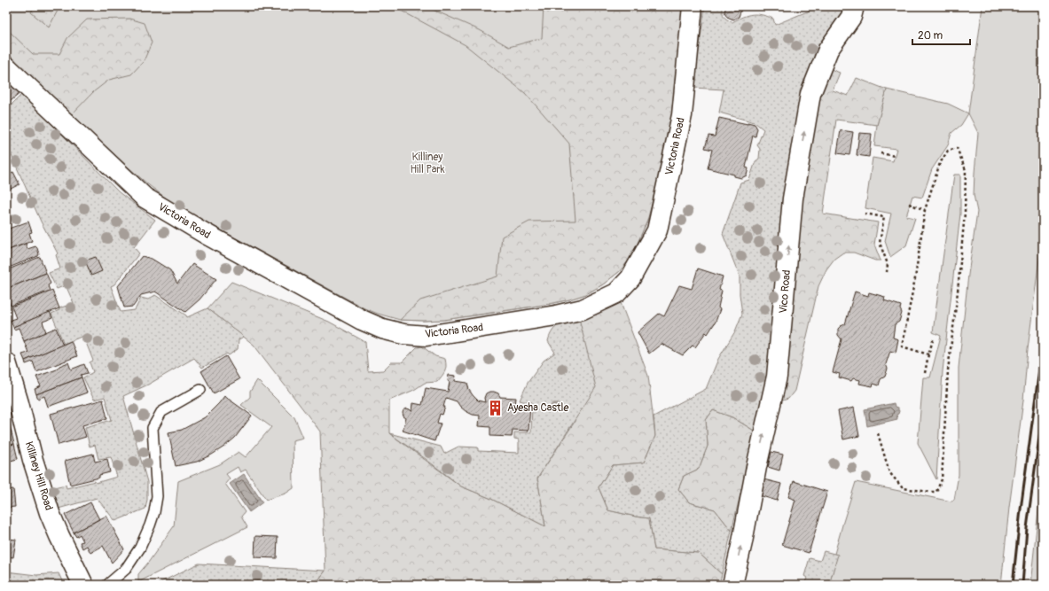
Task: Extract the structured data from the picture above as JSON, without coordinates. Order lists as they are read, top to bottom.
{
  "streets": {
    "street": ["Victoria Road", "Vico Road", "Killiney Hill Road"]
  },
  "one_way": ["Vico Road"],
  "parks": ["Killiney Hill Park"],
  "places": {
    "building": ["Ayesha Castle"]
  },
  "scale_bar": "20 m"
}
